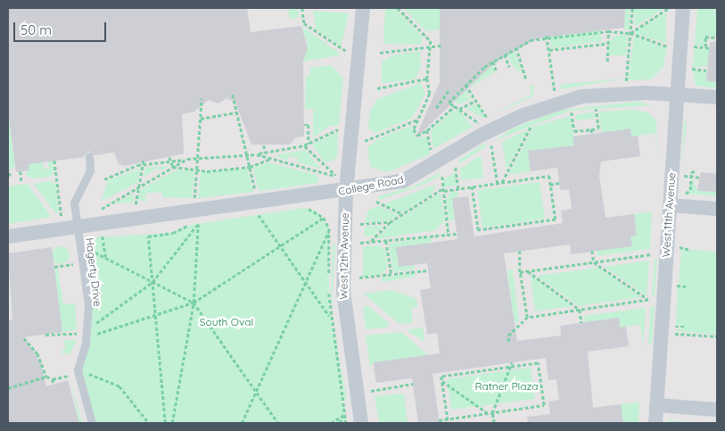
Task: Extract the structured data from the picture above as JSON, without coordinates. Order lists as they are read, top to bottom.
{
  "streets": {
    "street": ["College Road", "West 11th Avenue", "West 12th Avenue"],
    "lane": ["Hagerty Drive"]
  },
  "crossings": [
    ["College Road", "West 11th Avenue"],
    ["College Road", "West 12th Avenue"],
    ["College Road", "Hagerty Drive"]
  ],
  "parks": ["South Oval", "Ratner Plaza"],
  "scale_bar": "50 m"
}
